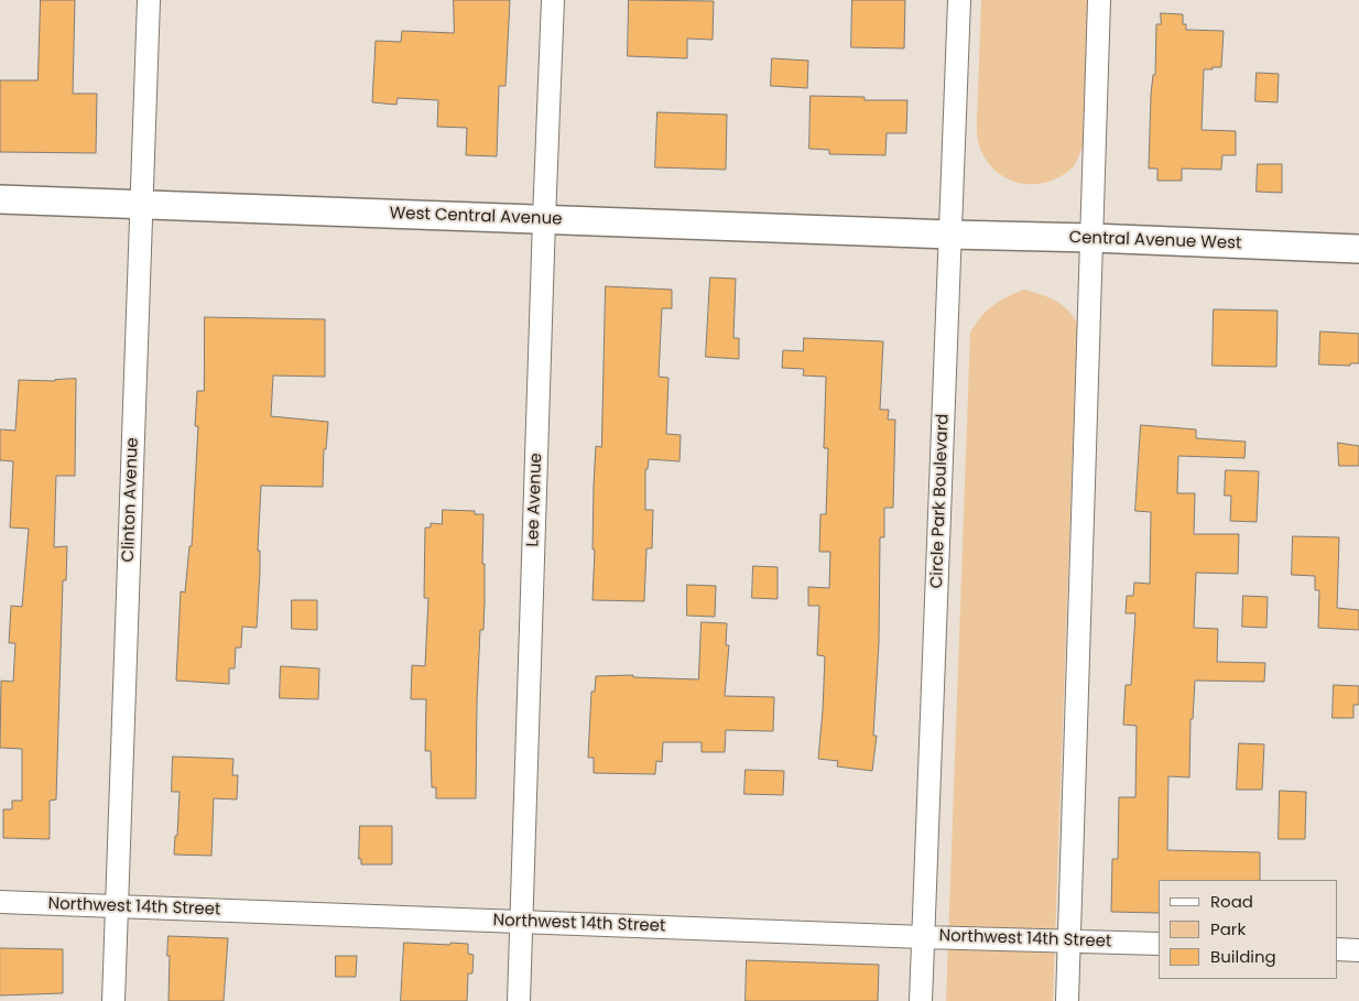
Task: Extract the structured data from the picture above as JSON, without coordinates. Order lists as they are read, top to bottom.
{
  "streets": {
    "street": [
      "West Central Avenue",
      "Central Avenue West",
      "Clinton Avenue",
      "Lee Avenue",
      "Circle Park Boulevard",
      "Northwest 14th Street"
    ]
  },
  "crossings": [
    ["West Central Avenue", "Central Avenue West"],
    ["West Central Avenue", "Clinton Avenue"],
    ["West Central Avenue", "Lee Avenue"],
    ["West Central Avenue", "Circle Park Boulevard"],
    ["Central Avenue West", "Circle Park Boulevard"],
    ["Clinton Avenue", "Northwest 14th Street"],
    ["Lee Avenue", "Northwest 14th Street"],
    ["Circle Park Boulevard", "Northwest 14th Street"]
  ],
  "legend": ["Road", "Park", "Building"]
}
